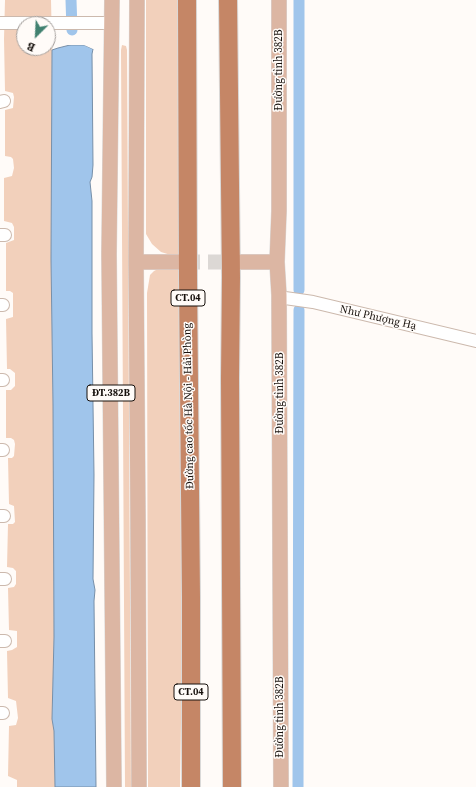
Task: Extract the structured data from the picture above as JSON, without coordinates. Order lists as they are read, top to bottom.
{
  "streets": {
    "highway": ["CT.04", "Đường cao tốc Hà Nội - Hải Phòng"],
    "main road": ["Đường tỉnh 382B", "ĐT.382B"],
    "street": ["Như Phượng Hạ"]
  },
  "crossings": [
    ["Đường tỉnh 382B", "Như Phượng Hạ"]
  ],
  "north": "bottom left"
}
